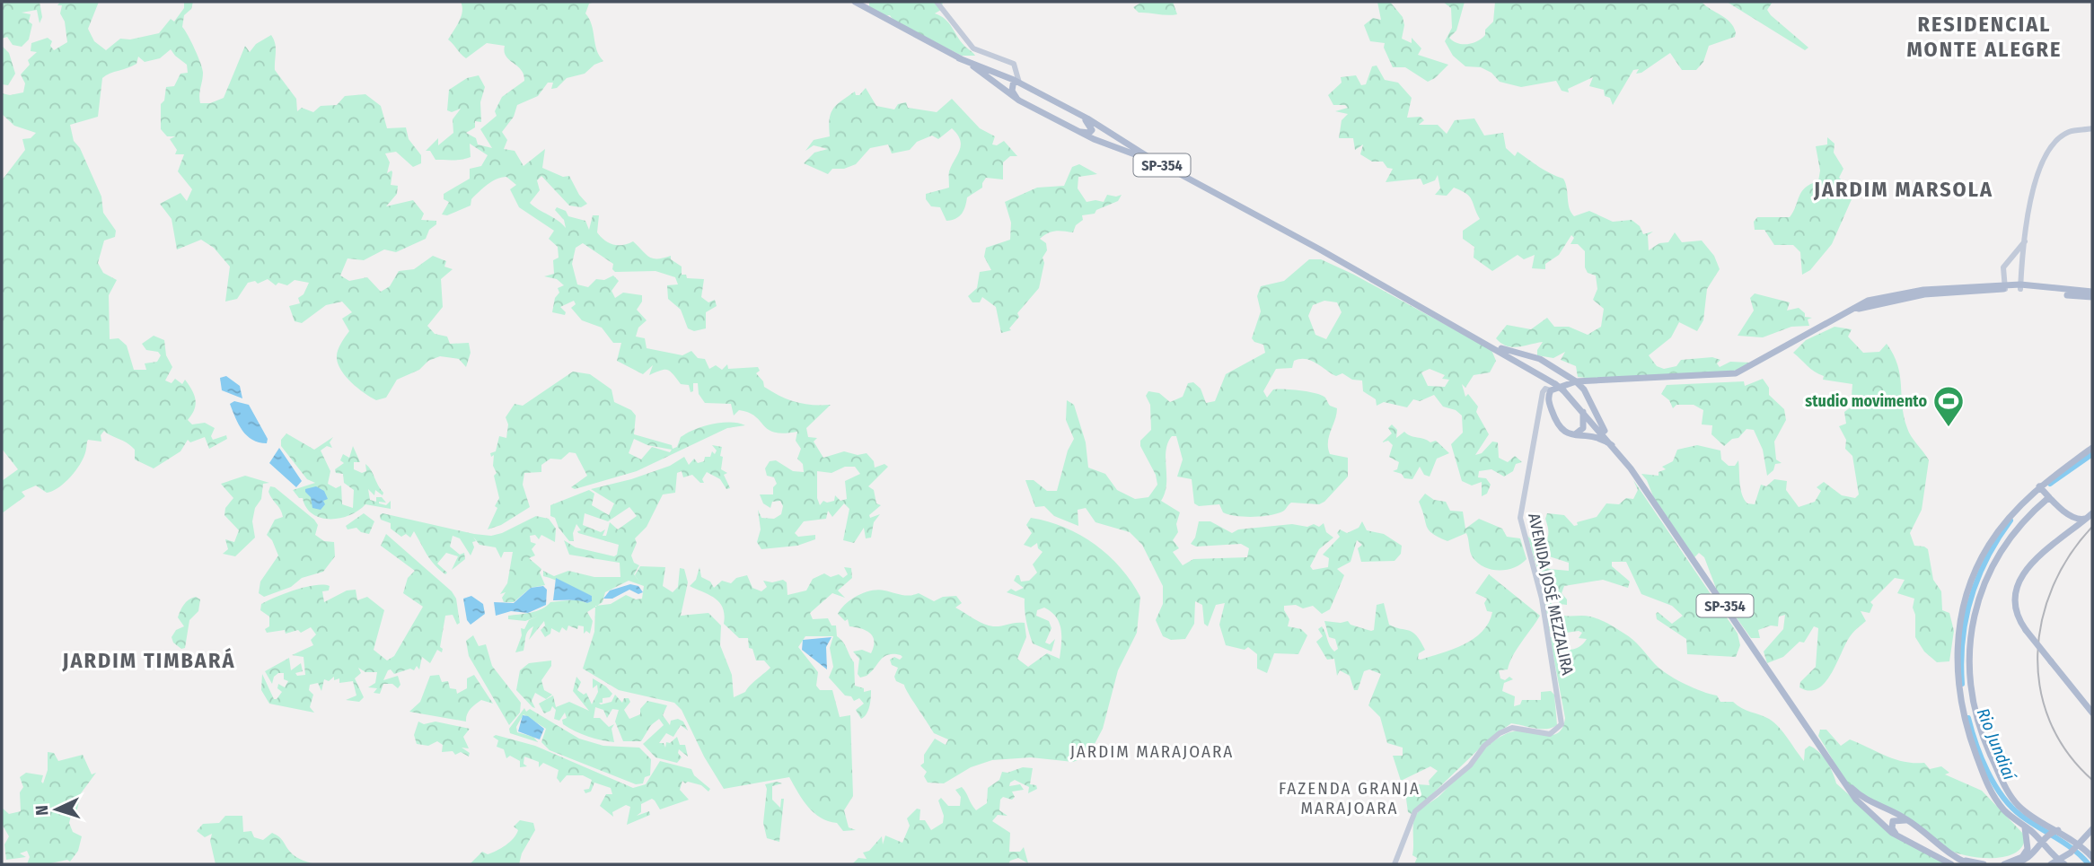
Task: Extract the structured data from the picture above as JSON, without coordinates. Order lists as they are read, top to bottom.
{
  "streets": {
    "main road": ["SP-354", "AVENIDA JOSÉ MEZZALIRA"]
  },
  "crossings": [
    ["SP-354", "AVENIDA JOSÉ MEZZALIRA"]
  ],
  "districts": [
    "RESIDENCIAL MONTE ALEGRE",
    "JARDIM MARSOLA",
    "JARDIM TIMBARÁ",
    "JARDIM MARAJOARA",
    "FAZENDA GRANJA MARAJOARA"
  ],
  "water": ["Rio Jundiaí"],
  "places": {
    "sports": ["studio movimento"]
  },
  "north": "left"
}
